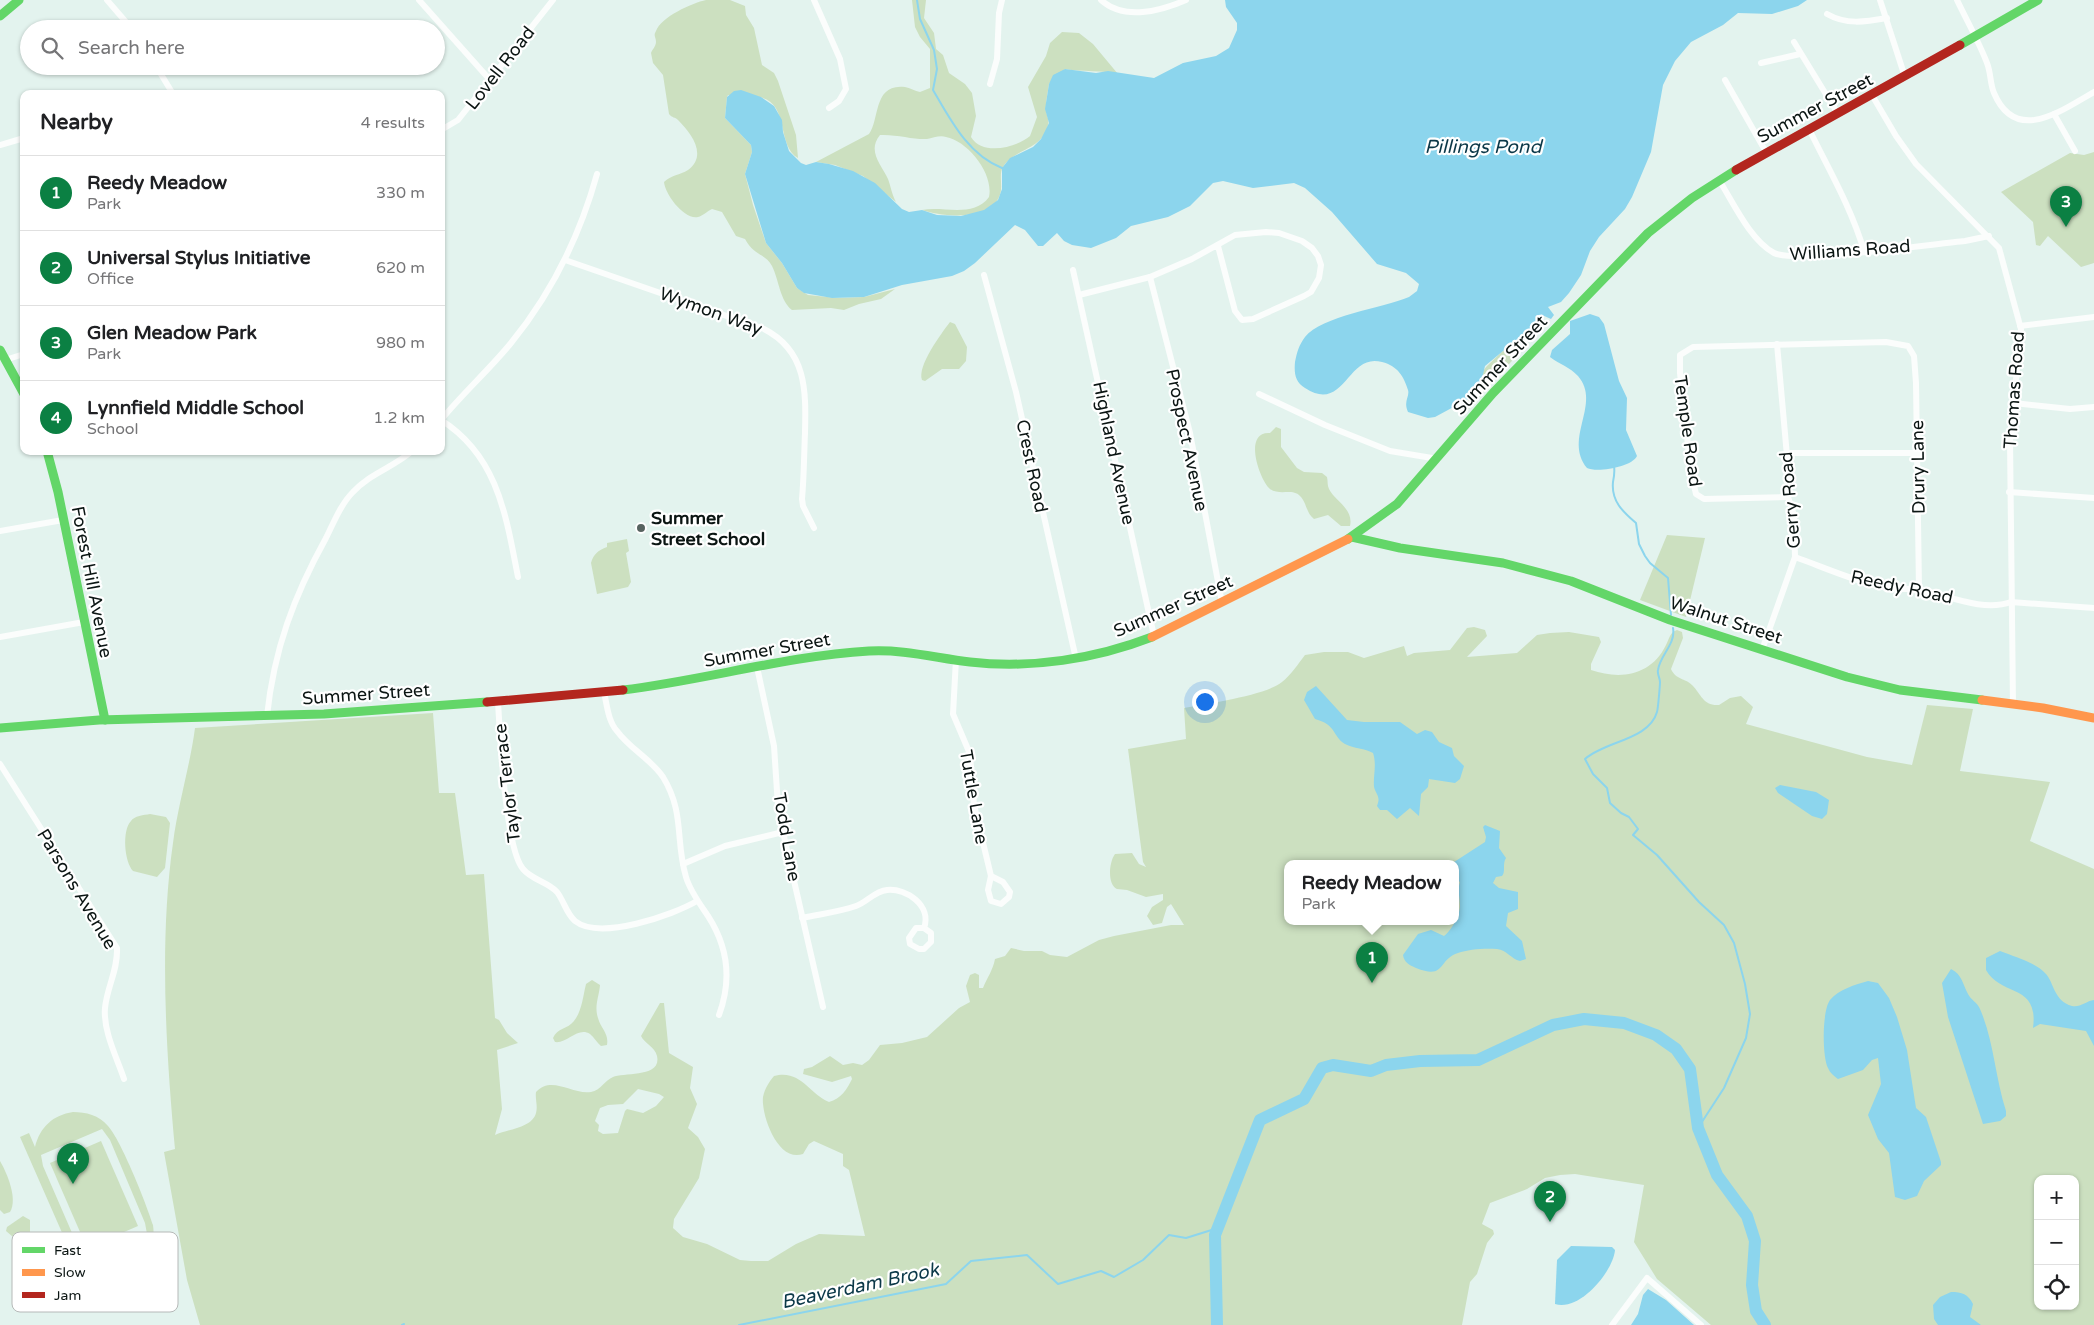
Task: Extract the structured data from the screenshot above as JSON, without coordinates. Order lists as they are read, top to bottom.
{
  "streets": {
    "main road": ["Summer Street", "Forest Hill Avenue", "Walnut Street"],
    "street": [
      "Lovell Road",
      "Williams Road",
      "Wymon Way",
      "Thomas Road",
      "Temple Road",
      "Prospect Avenue",
      "Highland Avenue",
      "Crest Road",
      "Drury Lane",
      "Gerry Road",
      "Reedy Road",
      "Taylor Terrace",
      "Tuttle Lane",
      "Todd Lane",
      "Parsons Avenue"
    ]
  },
  "crossings": [
    ["Summer Street", "Williams Road"],
    ["Summer Street", "Thomas Road"],
    ["Summer Street", "Prospect Avenue"],
    ["Summer Street", "Highland Avenue"],
    ["Summer Street", "Crest Road"],
    ["Summer Street", "Forest Hill Avenue"],
    ["Summer Street", "Walnut Street"],
    ["Summer Street", "Taylor Terrace"],
    ["Summer Street", "Tuttle Lane"],
    ["Summer Street", "Todd Lane"],
    ["Williams Road", "Thomas Road"],
    ["Thomas Road", "Reedy Road"],
    ["Thomas Road", "Walnut Street"],
    ["Temple Road", "Drury Lane"],
    ["Temple Road", "Gerry Road"],
    ["Drury Lane", "Reedy Road"],
    ["Gerry Road", "Reedy Road"],
    ["Gerry Road", "Walnut Street"]
  ],
  "water": ["Pillings Pond", "Beaverdam Brook"],
  "places": ["Summer Street School"],
  "legend": ["Fast", "Slow", "Jam"],
  "page": {
    "search": "Search here",
    "heading": ["Nearby", "4 results"],
    "list": [
      {
        "mark": "1",
        "name": "Reedy Meadow",
        "note": "Park",
        "value": "330 m"
      },
      {
        "mark": "2",
        "name": "Universal Stylus Initiative",
        "note": "Office",
        "value": "620 m"
      },
      {
        "mark": "3",
        "name": "Glen Meadow Park",
        "note": "Park",
        "value": "980 m"
      },
      {
        "mark": "4",
        "name": "Lynnfield Middle School",
        "note": "School",
        "value": "1.2 km"
      }
    ],
    "pins": [
      "3",
      "1",
      "4",
      "2"
    ],
    "popup": ["Reedy Meadow", "Park"],
    "map_buttons": ["+", "−"]
  }
}
